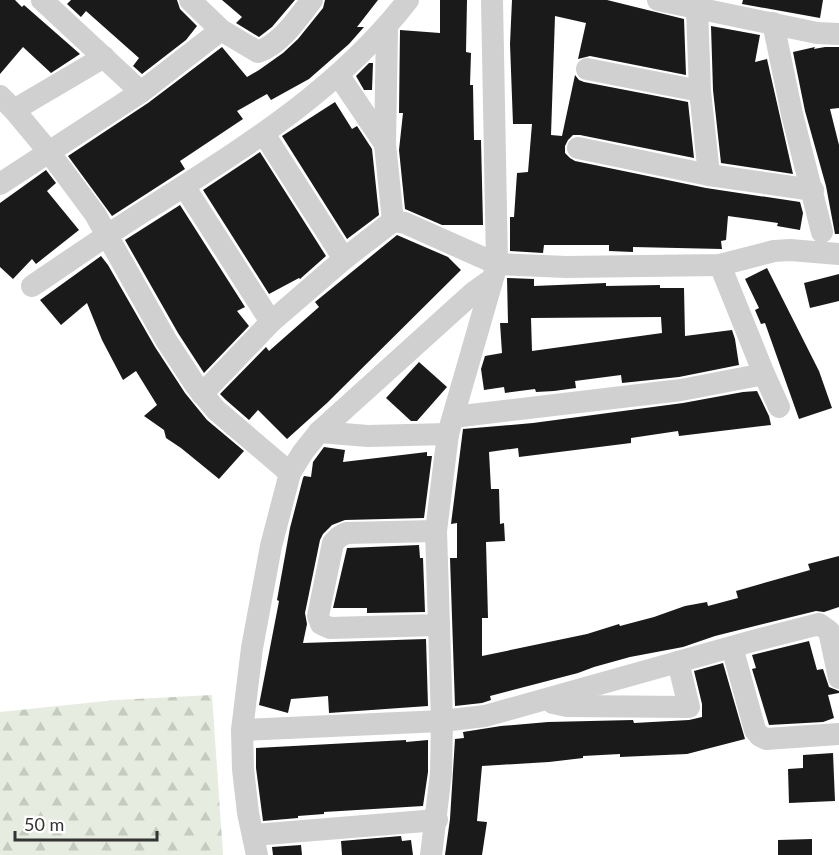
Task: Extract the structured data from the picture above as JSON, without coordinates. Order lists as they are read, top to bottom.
{
  "scale_bar": "50 m"
}
